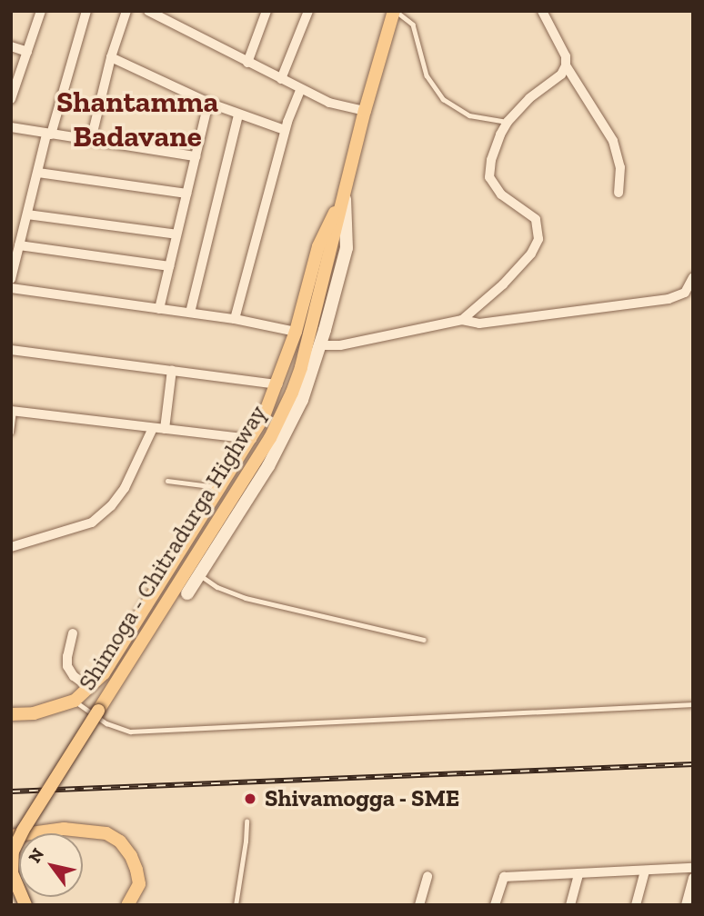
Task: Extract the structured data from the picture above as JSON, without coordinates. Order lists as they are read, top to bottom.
{
  "streets": {
    "main road": ["Shimoga - Chitradurga Highway"]
  },
  "districts": ["Shantamma Badavane"],
  "places": ["Shivamogga - SME"],
  "north": "top left"
}
